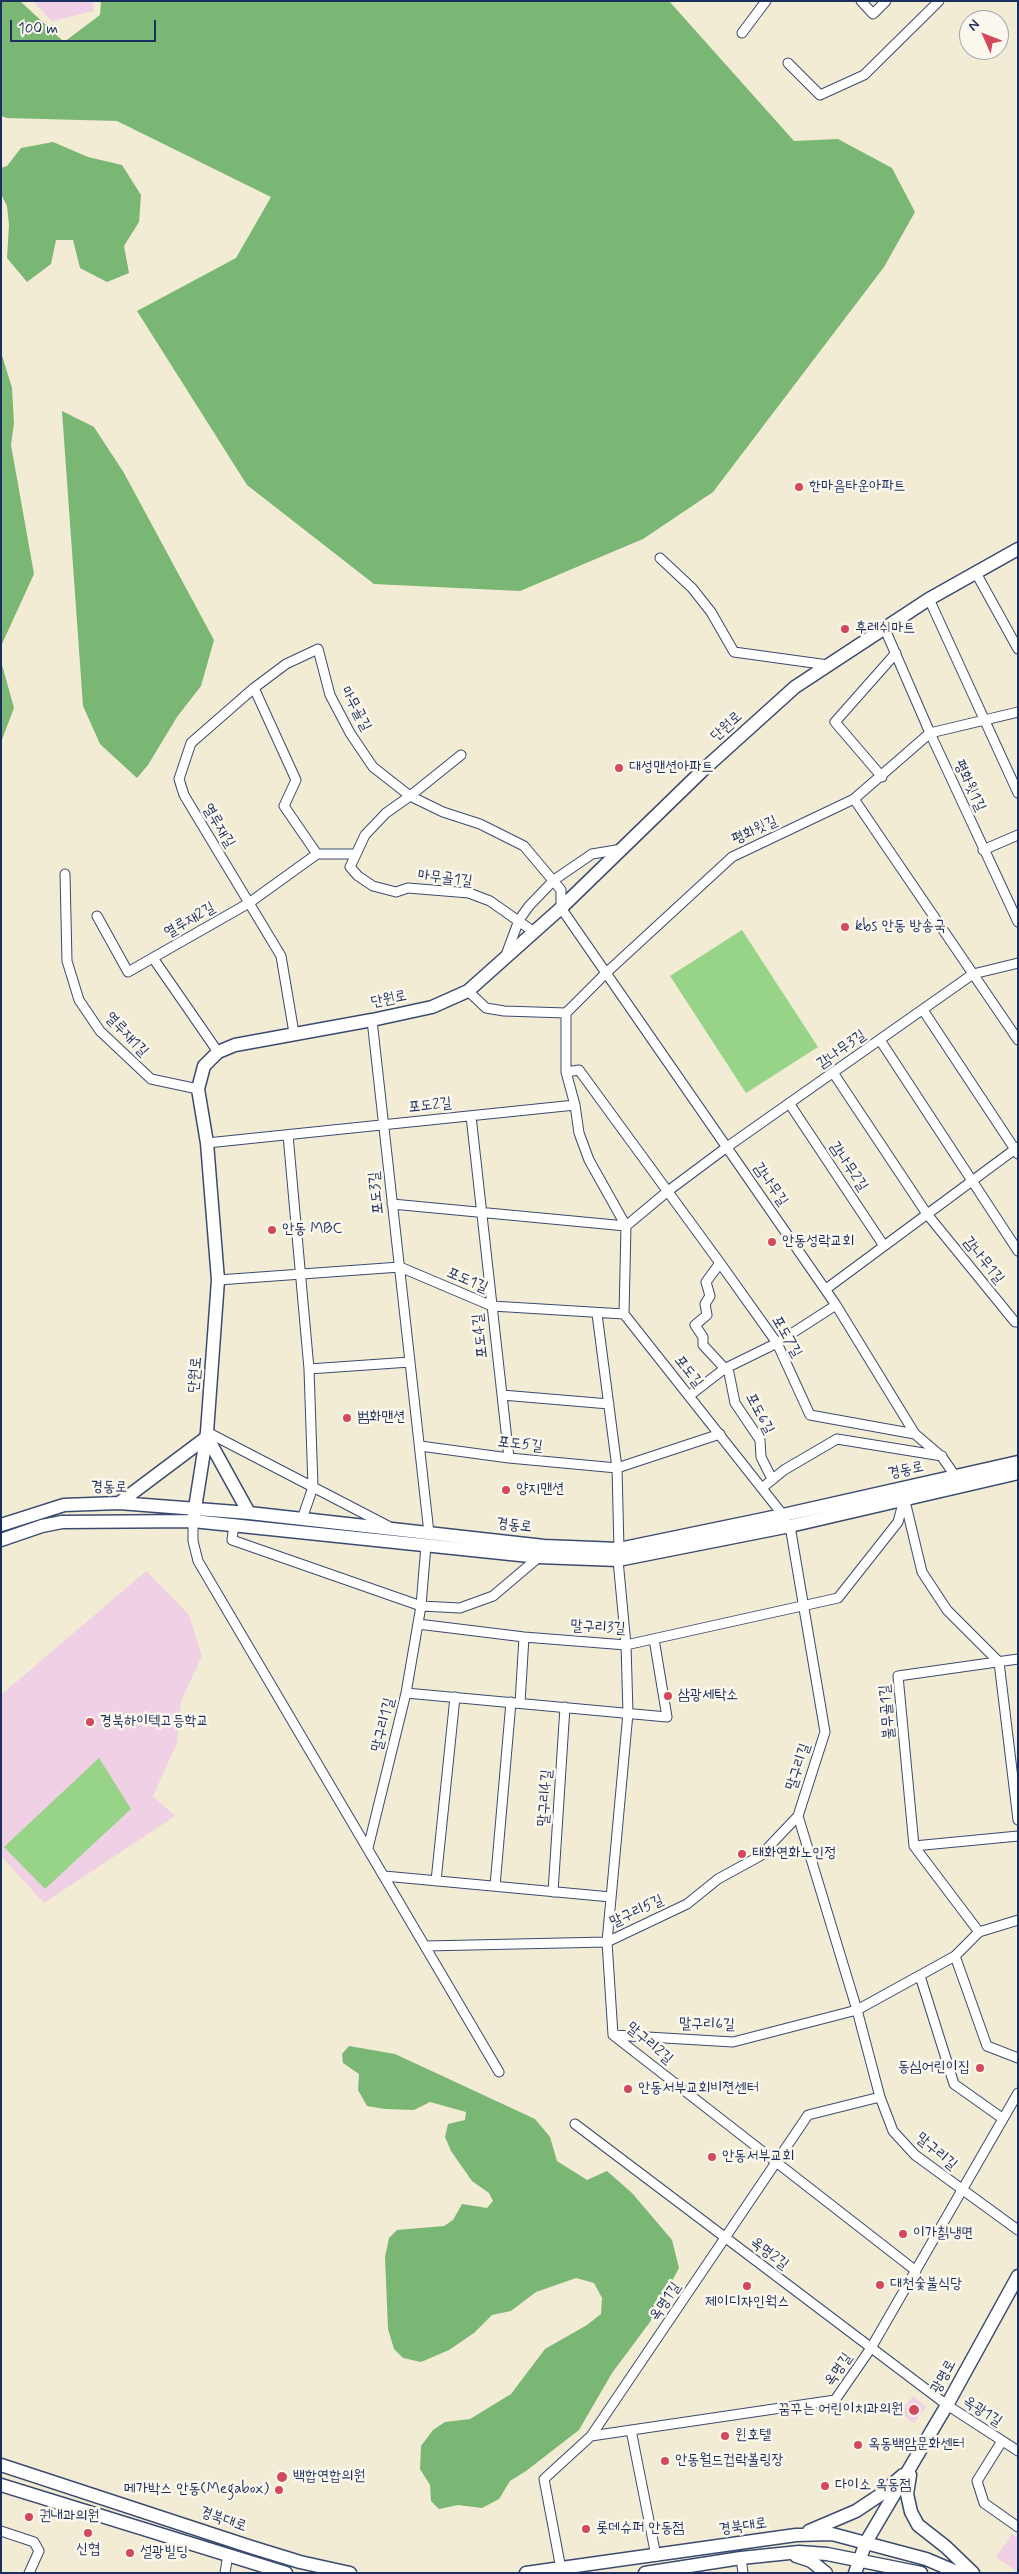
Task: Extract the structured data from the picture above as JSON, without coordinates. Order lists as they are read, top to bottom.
{
  "streets": {
    "street": [
      "마무골길",
      "단원로",
      "평화윗1길",
      "열루재길",
      "평화윗길",
      "마무골1길",
      "열루재2길",
      "열루재1길",
      "감나무3길",
      "포도2길",
      "감나무2길",
      "감나무길",
      "포도3길",
      "감나무1길",
      "포도1길",
      "포도4길",
      "포도7길",
      "포도길",
      "포도6길",
      "포도5길",
      "경동로",
      "말구리3길",
      "불무골1길",
      "말구리1길",
      "말구리길",
      "말구리4길",
      "말구리5길",
      "말구리6길",
      "말구리2길",
      "옥명2길",
      "옥명1길",
      "옥명길",
      "광명로",
      "옥광1길",
      "경북대로"
    ]
  },
  "crossings": [
    ["마무골길", "단원로"],
    ["마무골길", "열루재길"],
    ["마무골길", "감나무길"],
    ["단원로", "열루재길"],
    ["단원로", "마무골1길"],
    ["단원로", "열루재1길"],
    ["단원로", "포도2길"],
    ["단원로", "감나무길"],
    ["단원로", "포도3길"],
    ["단원로", "포도1길"],
    ["단원로", "경동로"],
    ["평화윗1길", "평화윗길"],
    ["열루재길", "열루재2길"],
    ["평화윗길", "감나무길"],
    ["감나무3길", "감나무2길"],
    ["감나무3길", "감나무길"],
    ["포도2길", "포도3길"],
    ["포도2길", "포도4길"],
    ["감나무길", "포도7길"],
    ["감나무길", "경동로"],
    ["포도3길", "포도1길"],
    ["포도3길", "포도5길"],
    ["포도3길", "경동로"],
    ["포도3길", "말구리1길"],
    ["포도1길", "포도4길"],
    ["포도1길", "포도길"],
    ["포도4길", "포도5길"],
    ["포도7길", "포도6길"],
    ["포도길", "포도5길"],
    ["포도길", "경동로"],
    ["포도길", "말구리길"],
    ["포도5길", "말구리2길"],
    ["경동로", "말구리3길"],
    ["경동로", "말구리1길"],
    ["경동로", "말구리길"],
    ["경동로", "말구리2길"],
    ["말구리3길", "말구리1길"],
    ["말구리3길", "말구리길"],
    ["말구리3길", "말구리2길"],
    ["말구리길", "말구리5길"],
    ["말구리길", "말구리6길"],
    ["말구리길", "옥명1길"],
    ["말구리길", "옥명길"],
    ["말구리5길", "말구리2길"],
    ["말구리6길", "말구리2길"],
    ["말구리2길", "옥명1길"],
    ["말구리2길", "옥명길"],
    ["옥명2길", "옥명1길"],
    ["옥명2길", "옥명길"],
    ["옥명2길", "광명로"],
    ["옥명2길", "옥광1길"],
    ["옥명1길", "옥명길"],
    ["옥명1길", "경북대로"],
    ["광명로", "옥광1길"],
    ["광명로", "경북대로"]
  ],
  "places": [
    "한마음타운아파트",
    "후레쉬마트",
    "대성맨션아파트",
    "kbs 안동 방송국",
    "안동 MBC",
    "안동성락교회",
    "범화맨션",
    "양지맨션",
    "삼광세탁소",
    "경북하이텍고등학교",
    "태화연화노인정",
    "동심어린이집",
    "안동서부교회비젼센터",
    "안동서부교회",
    "이가칡냉면",
    "대천숯불식당",
    "제이디자인웍스",
    "꿈꾸는 어린이치과의원",
    "윈호텔",
    "옥동백암문화센터",
    "안동월드컵락볼링장",
    "백합연합의원",
    "다이소 옥동점",
    "메가박스 안동(Megabox)",
    "권내과의원",
    "롯데슈퍼 안동점",
    "신협",
    "설광빌딩"
  ],
  "scale_bar": "100 m",
  "north": "top left"
}
